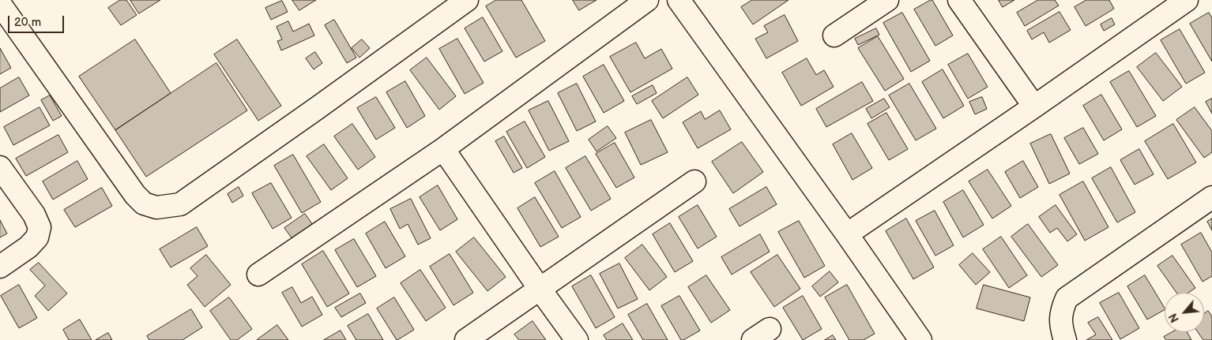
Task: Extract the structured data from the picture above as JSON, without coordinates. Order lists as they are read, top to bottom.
{
  "scale_bar": "20 m",
  "north": "bottom left"
}
